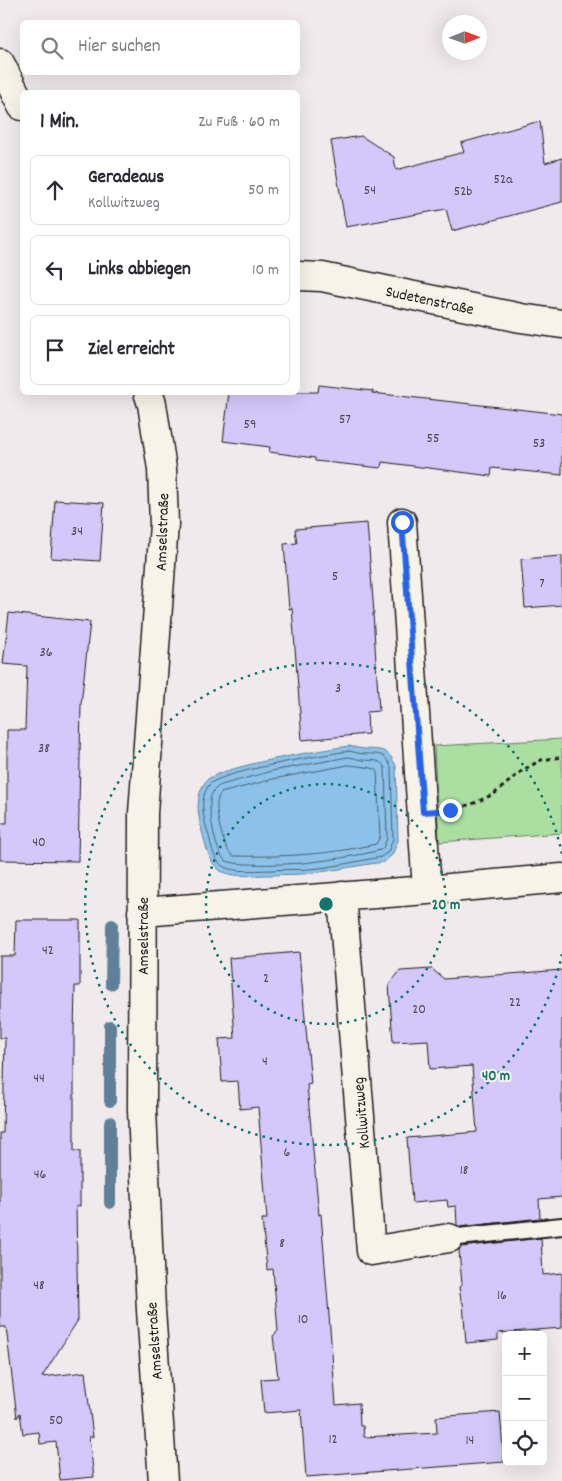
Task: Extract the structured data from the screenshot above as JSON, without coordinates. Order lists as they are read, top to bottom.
{
  "streets": {
    "street": ["Sudetenstraße", "Amselstraße", "Kollwitzweg"]
  },
  "house_numbers": [
    "52a",
    "54",
    "52b",
    "57",
    "59",
    "55",
    "53",
    "34",
    "5",
    "7",
    "36",
    "3",
    "38",
    "40",
    "42",
    "2",
    "22",
    "20",
    "4",
    "44",
    "6",
    "18",
    "46",
    "8",
    "48",
    "16",
    "10",
    "50",
    "12",
    "14"
  ],
  "north": "right",
  "page": {
    "search": "Hier suchen",
    "heading": ["1 Min.", "Zu Fuß · 60 m"],
    "list": [
      ["Geradeaus", "Kollwitzweg", "50 m"],
      ["Links abbiegen", "10 m"],
      "Ziel erreicht"
    ],
    "map_buttons": ["+", "−"]
  },
  "rings": ["20 m", "40 m"]
}
